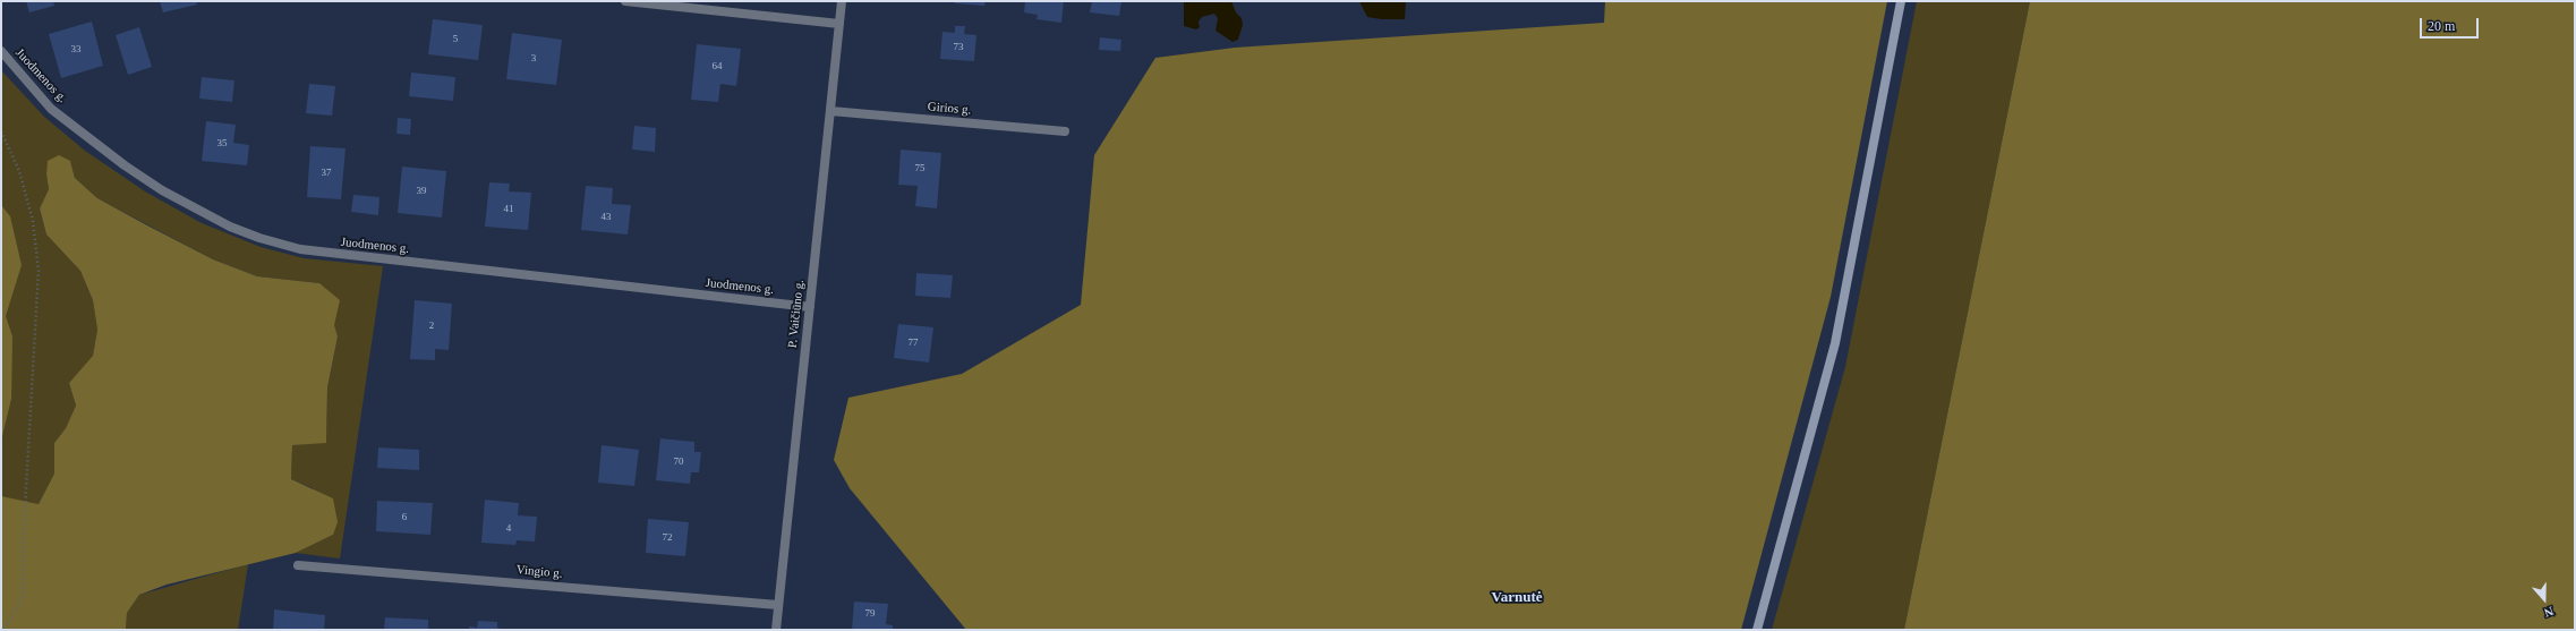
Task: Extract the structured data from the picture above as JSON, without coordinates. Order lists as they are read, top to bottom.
{
  "streets": {
    "street": [
      "Juodmenos g.",
      "Girios g.",
      "P. Vaičiūno g.",
      "Vingio g."
    ]
  },
  "crossings": [
    ["Juodmenos g.", "P. Vaičiūno g."],
    ["Girios g.", "P. Vaičiūno g."],
    ["P. Vaičiūno g.", "Vingio g."]
  ],
  "districts": ["Varnutė"],
  "house_numbers": [
    "5",
    "73",
    "33",
    "3",
    "64",
    "35",
    "75",
    "37",
    "39",
    "41",
    "43",
    "2",
    "77",
    "70",
    "6",
    "4",
    "72",
    "79"
  ],
  "scale_bar": "20 m",
  "north": "bottom"
}
